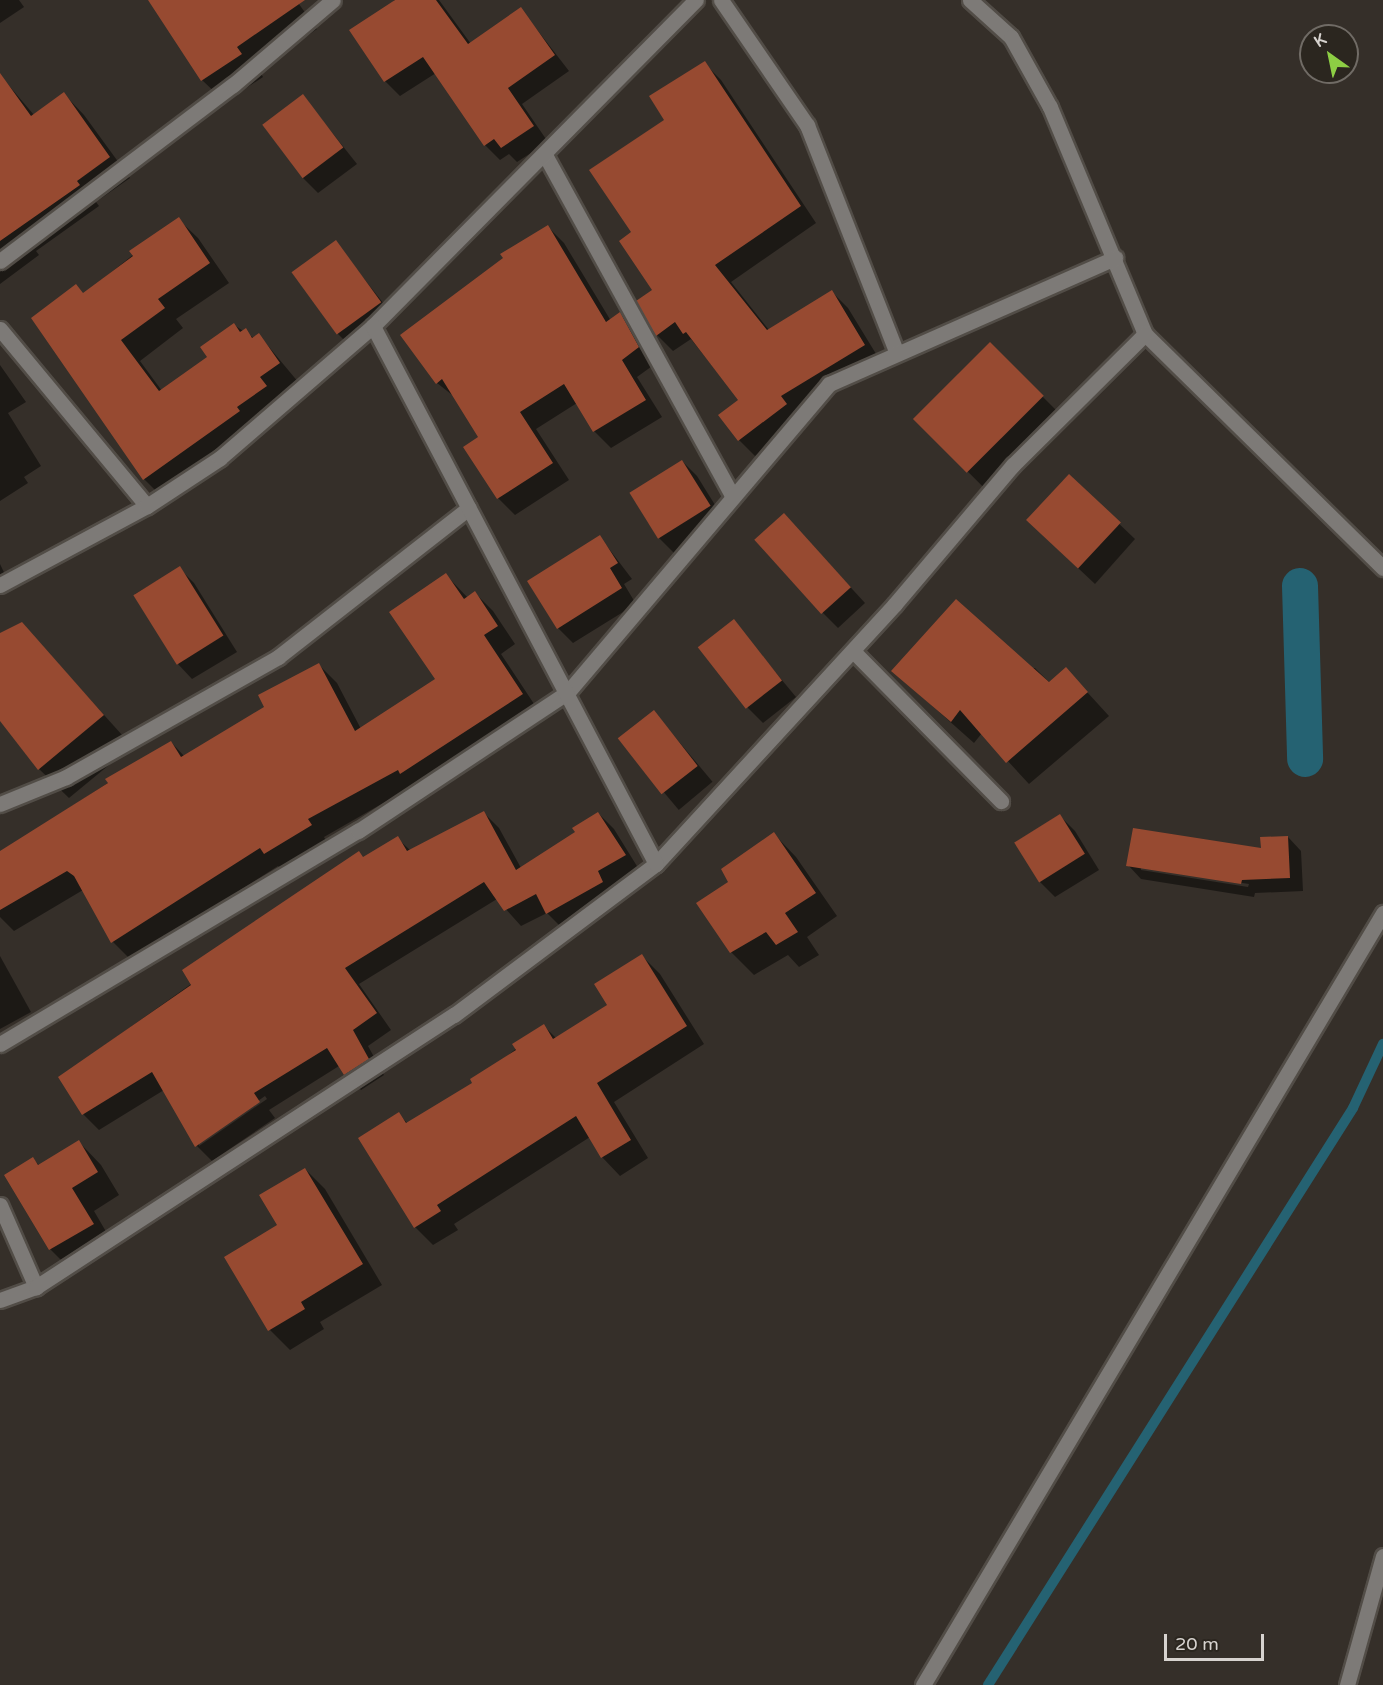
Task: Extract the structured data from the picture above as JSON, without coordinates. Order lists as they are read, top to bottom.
{
  "scale_bar": "20 m",
  "north": "top left"
}
